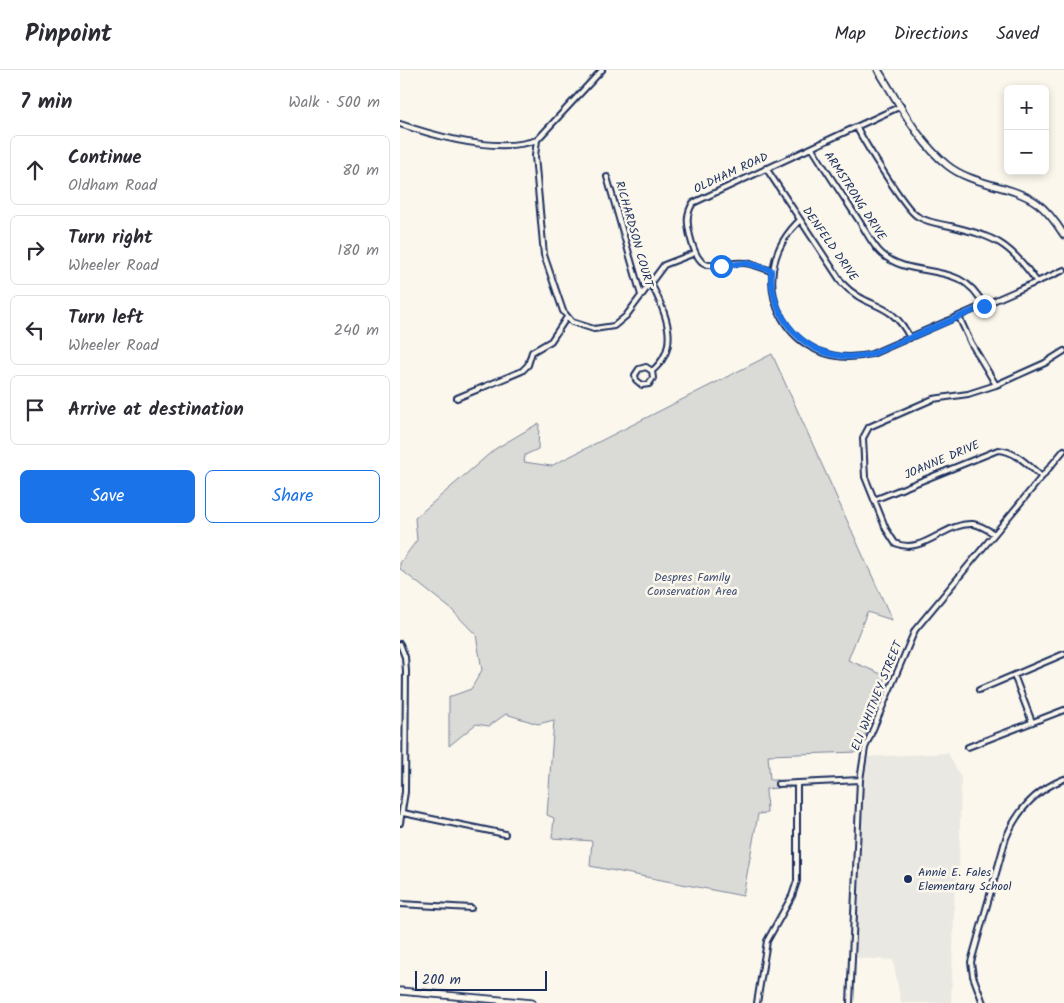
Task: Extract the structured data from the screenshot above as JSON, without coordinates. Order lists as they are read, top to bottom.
{
  "streets": {
    "street": [
      "OLDHAM ROAD",
      "ARMSTRONG DRIVE",
      "RICHARDSON COURT",
      "DENFELD DRIVE",
      "JOANNE DRIVE",
      "ELI WHITNEY STREET"
    ]
  },
  "crossings": [
    ["OLDHAM ROAD", "ARMSTRONG DRIVE"],
    ["OLDHAM ROAD", "DENFELD DRIVE"],
    ["JOANNE DRIVE", "ELI WHITNEY STREET"]
  ],
  "parks": ["Despres Family Conservation Area"],
  "places": ["Annie E. Fales Elementary School"],
  "scale_bar": "200 m",
  "page": {
    "header": "Pinpoint",
    "nav": ["Map", "Directions", "Saved"],
    "heading": ["7 min", "Walk · 500 m"],
    "map_buttons": ["+", "−"],
    "list": [
      ["Continue", "Oldham Road", "80 m"],
      ["Turn right", "Wheeler Road", "180 m"],
      ["Turn left", "Wheeler Road", "240 m"],
      "Arrive at destination"
    ],
    "buttons": ["Save", "Share"],
    "scale": "200 m"
  }
}
